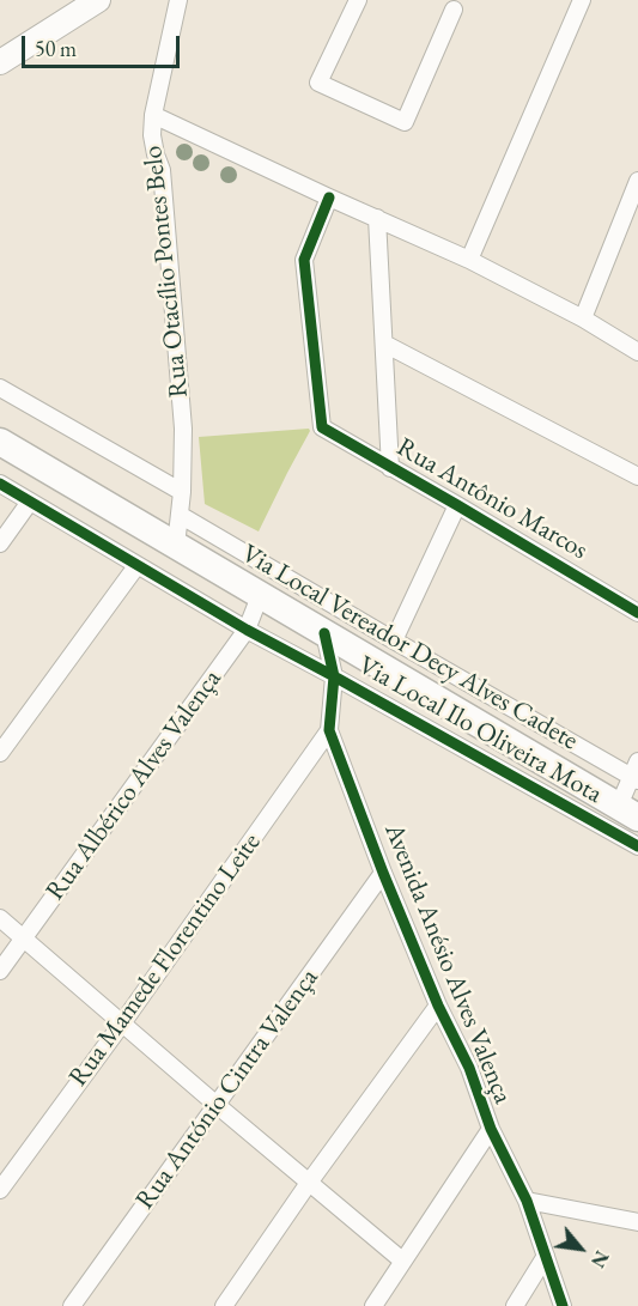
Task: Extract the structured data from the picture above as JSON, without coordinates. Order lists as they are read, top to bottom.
{
  "streets": {
    "street": [
      "Rua Otacílio Pontes Belo",
      "Rua Antônio Marcos",
      "Via Local Vereador Decy Alves Cadete",
      "Via Local Ilo Oliveira Mota",
      "Rua Albérico Alves Valença",
      "Rua Mamede Florentino Leite",
      "Avenida Anésio Alves Valença",
      "Rua António Cintra Valença"
    ]
  },
  "crossings": [
    ["Rua Otacílio Pontes Belo", "Via Local Vereador Decy Alves Cadete"],
    ["Via Local Ilo Oliveira Mota", "Rua Albérico Alves Valença"],
    ["Via Local Ilo Oliveira Mota", "Avenida Anésio Alves Valença"],
    ["Rua Mamede Florentino Leite", "Avenida Anésio Alves Valença"],
    ["Avenida Anésio Alves Valença", "Rua António Cintra Valença"]
  ],
  "scale_bar": "50 m",
  "north": "bottom right"
}
